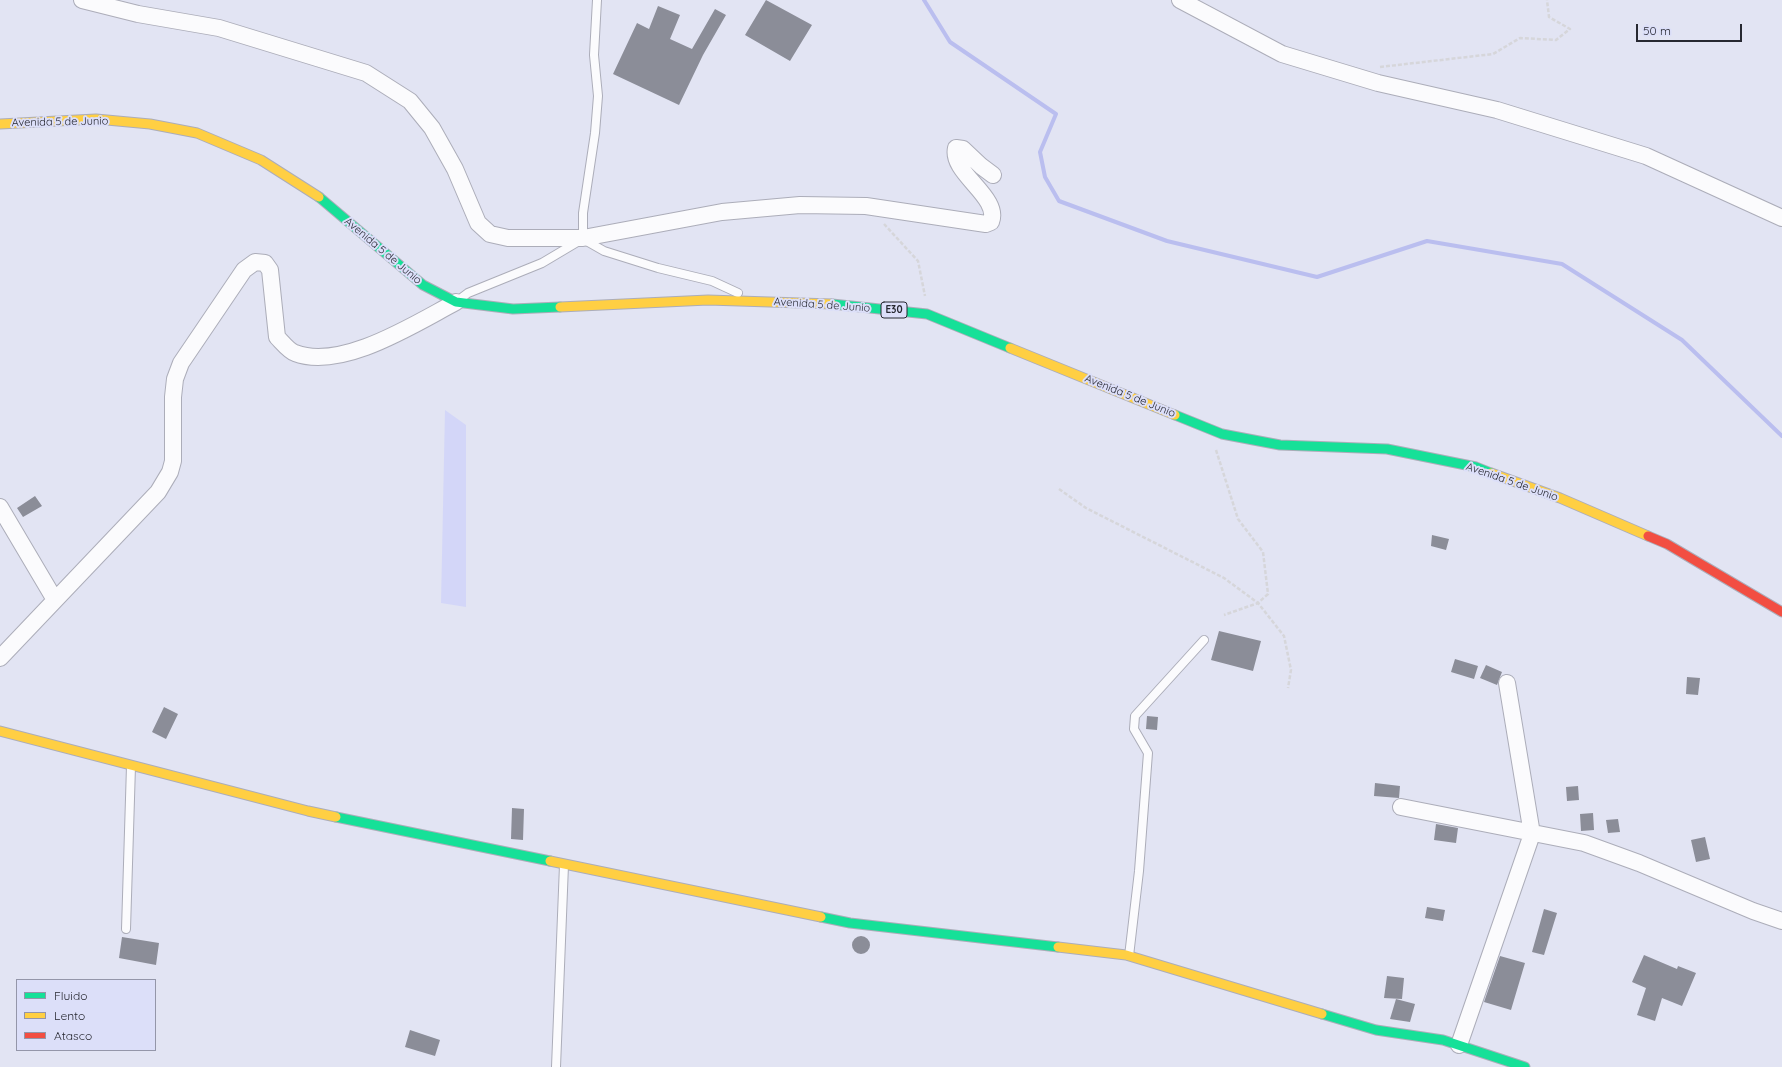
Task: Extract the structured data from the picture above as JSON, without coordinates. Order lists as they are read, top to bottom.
{
  "streets": {
    "main road": ["Avenida 5 de Junio", "E30"]
  },
  "legend": ["Fluido", "Lento", "Atasco"],
  "scale_bar": "50 m"
}
